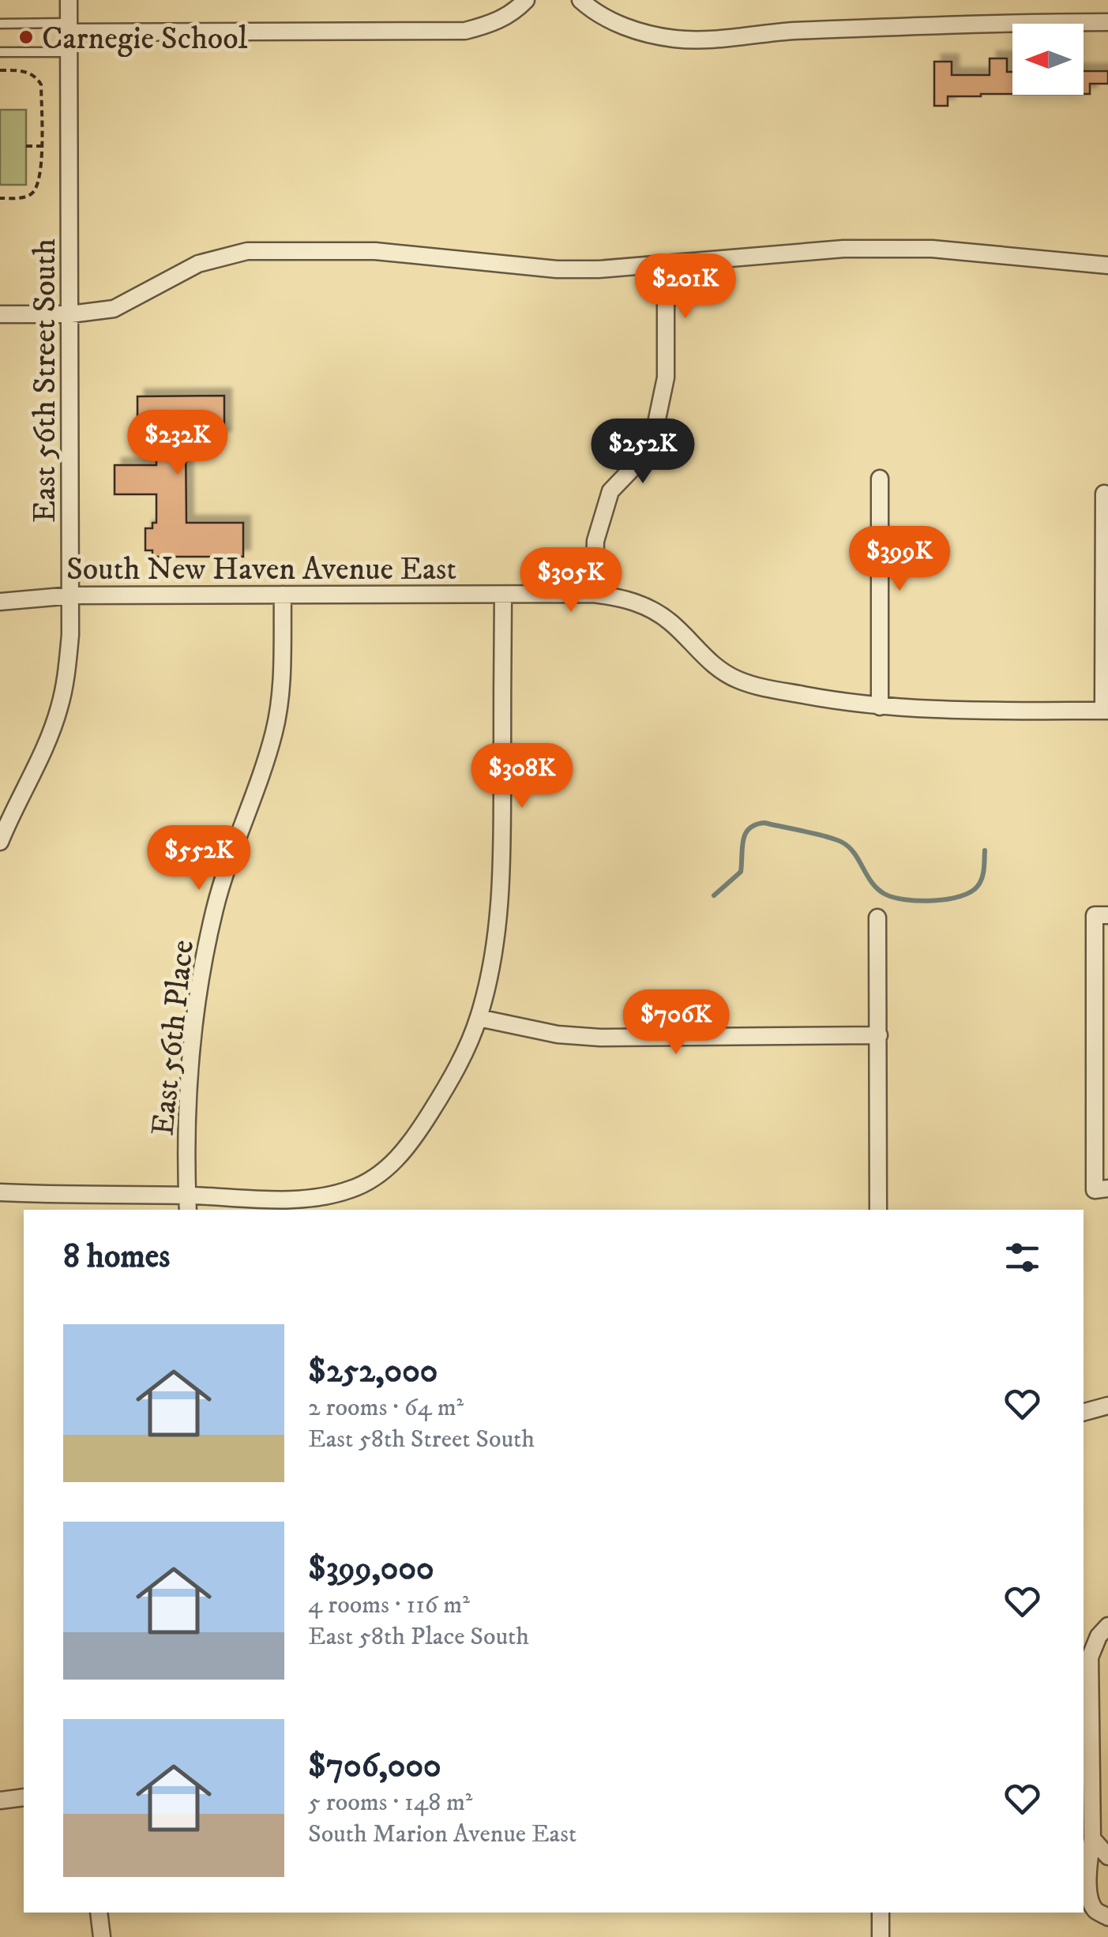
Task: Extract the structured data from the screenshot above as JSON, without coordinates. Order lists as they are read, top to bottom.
{
  "streets": {
    "street": ["East 56th Street South", "South New Haven Avenue East", "East 56th Place"]
  },
  "crossings": [
    ["East 56th Street South", "South New Haven Avenue East"],
    ["South New Haven Avenue East", "East 56th Place"]
  ],
  "places": ["Carnegie School"],
  "north": "left",
  "page": {
    "price": [
      "$201K",
      "$232K",
      "$252K",
      "$399K",
      "$305K",
      "$308K",
      "$552K",
      "$706K"
    ],
    "heading": "8 homes",
    "list": [
      {
        "name": "$252,000",
        "note": "2 rooms · 64 m² · East 58th Street South"
      },
      {
        "name": "$399,000",
        "note": "4 rooms · 116 m² · East 58th Place South"
      },
      {
        "name": "$706,000",
        "note": "5 rooms · 148 m² · South Marion Avenue East"
      }
    ]
  }
}
